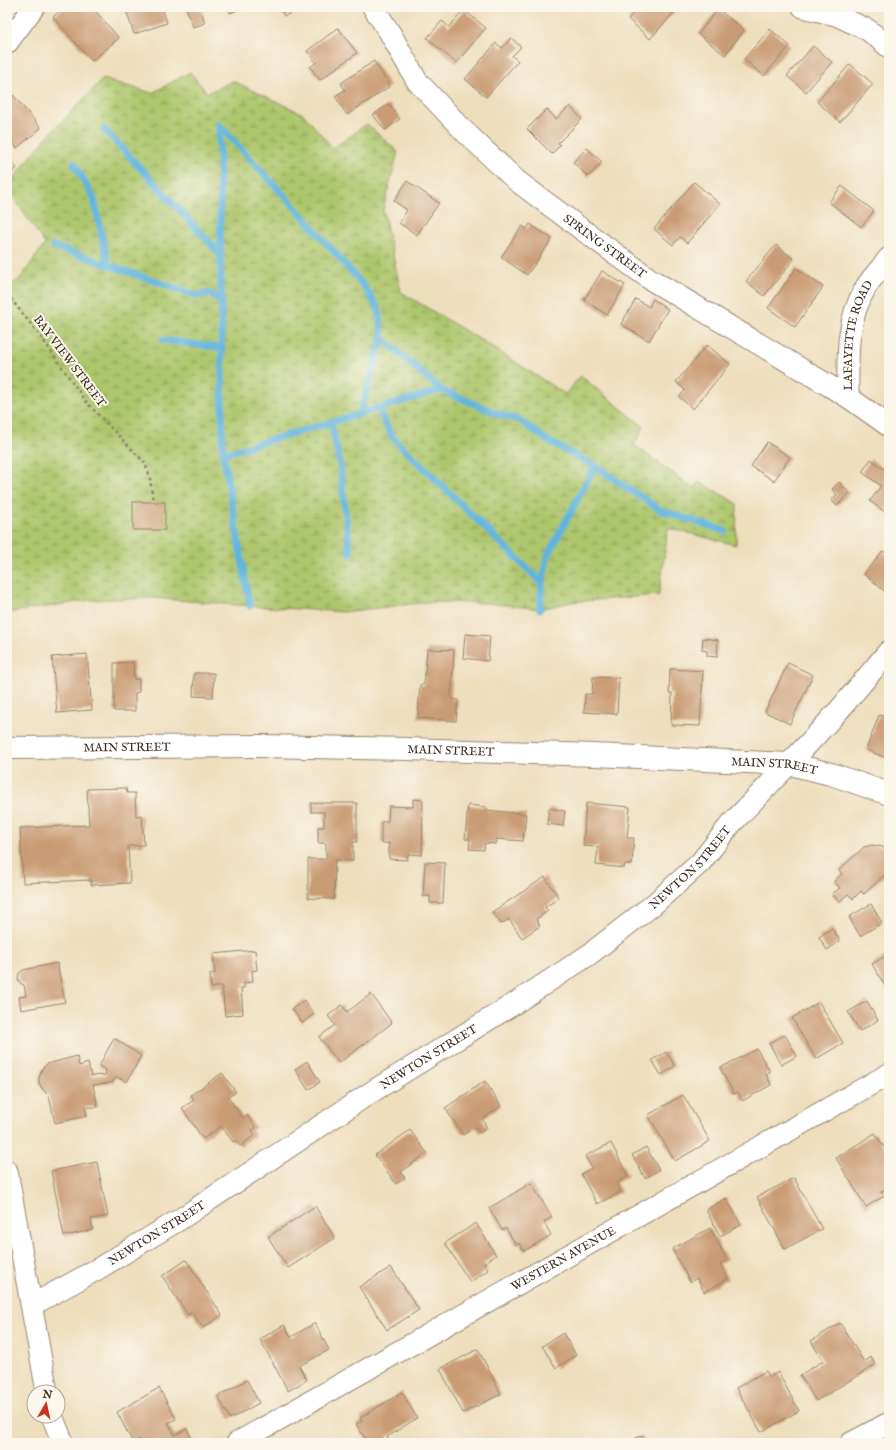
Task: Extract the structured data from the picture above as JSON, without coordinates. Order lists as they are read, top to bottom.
{
  "streets": {
    "main road": ["MAIN STREET"],
    "street": [
      "SPRING STREET",
      "LAFAYETTE ROAD",
      "NEWTON STREET",
      "WESTERN AVENUE"
    ],
    "path": ["BAY VIEW STREET"]
  },
  "crossings": [
    ["SPRING STREET", "LAFAYETTE ROAD"],
    ["MAIN STREET", "NEWTON STREET"]
  ],
  "north": "top"
}
